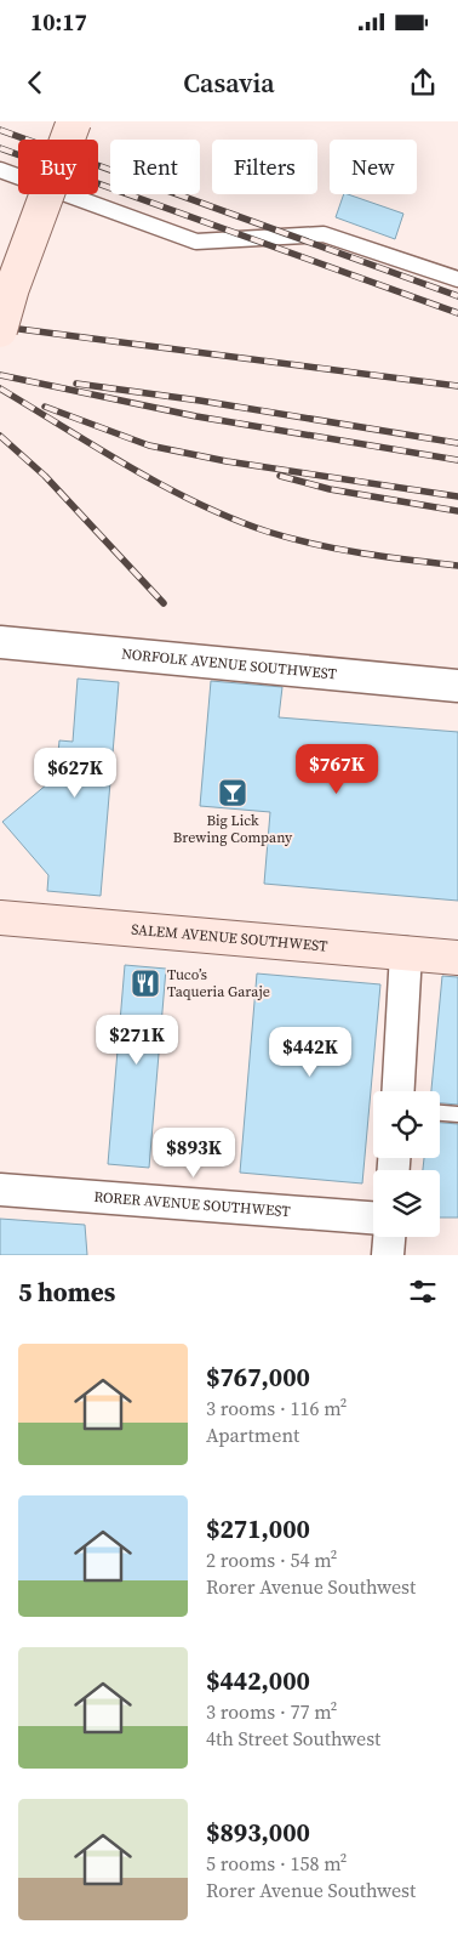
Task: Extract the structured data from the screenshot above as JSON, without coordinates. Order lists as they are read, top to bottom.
{
  "streets": {
    "street": ["NORFOLK AVENUE SOUTHWEST", "SALEM AVENUE SOUTHWEST", "RORER AVENUE SOUTHWEST"]
  },
  "places": {
    "bar": ["Big Lick Brewing Company"],
    "restaurant": ["Tuco’s Taqueria Garaje"]
  },
  "page": {
    "status": "10:17",
    "header": "Casavia",
    "chip": [
      "Buy",
      "Rent",
      "Filters",
      "New"
    ],
    "price": [
      "$767K",
      "$627K",
      "$271K",
      "$442K",
      "$893K"
    ],
    "heading": "5 homes",
    "list": [
      {
        "name": "$767,000",
        "note": "3 rooms · 116 m² · Apartment"
      },
      {
        "name": "$271,000",
        "note": "2 rooms · 54 m² · Rorer Avenue Southwest"
      },
      {
        "name": "$442,000",
        "note": "3 rooms · 77 m² · 4th Street Southwest"
      },
      {
        "name": "$893,000",
        "note": "5 rooms · 158 m² · Rorer Avenue Southwest"
      }
    ]
  }
}
